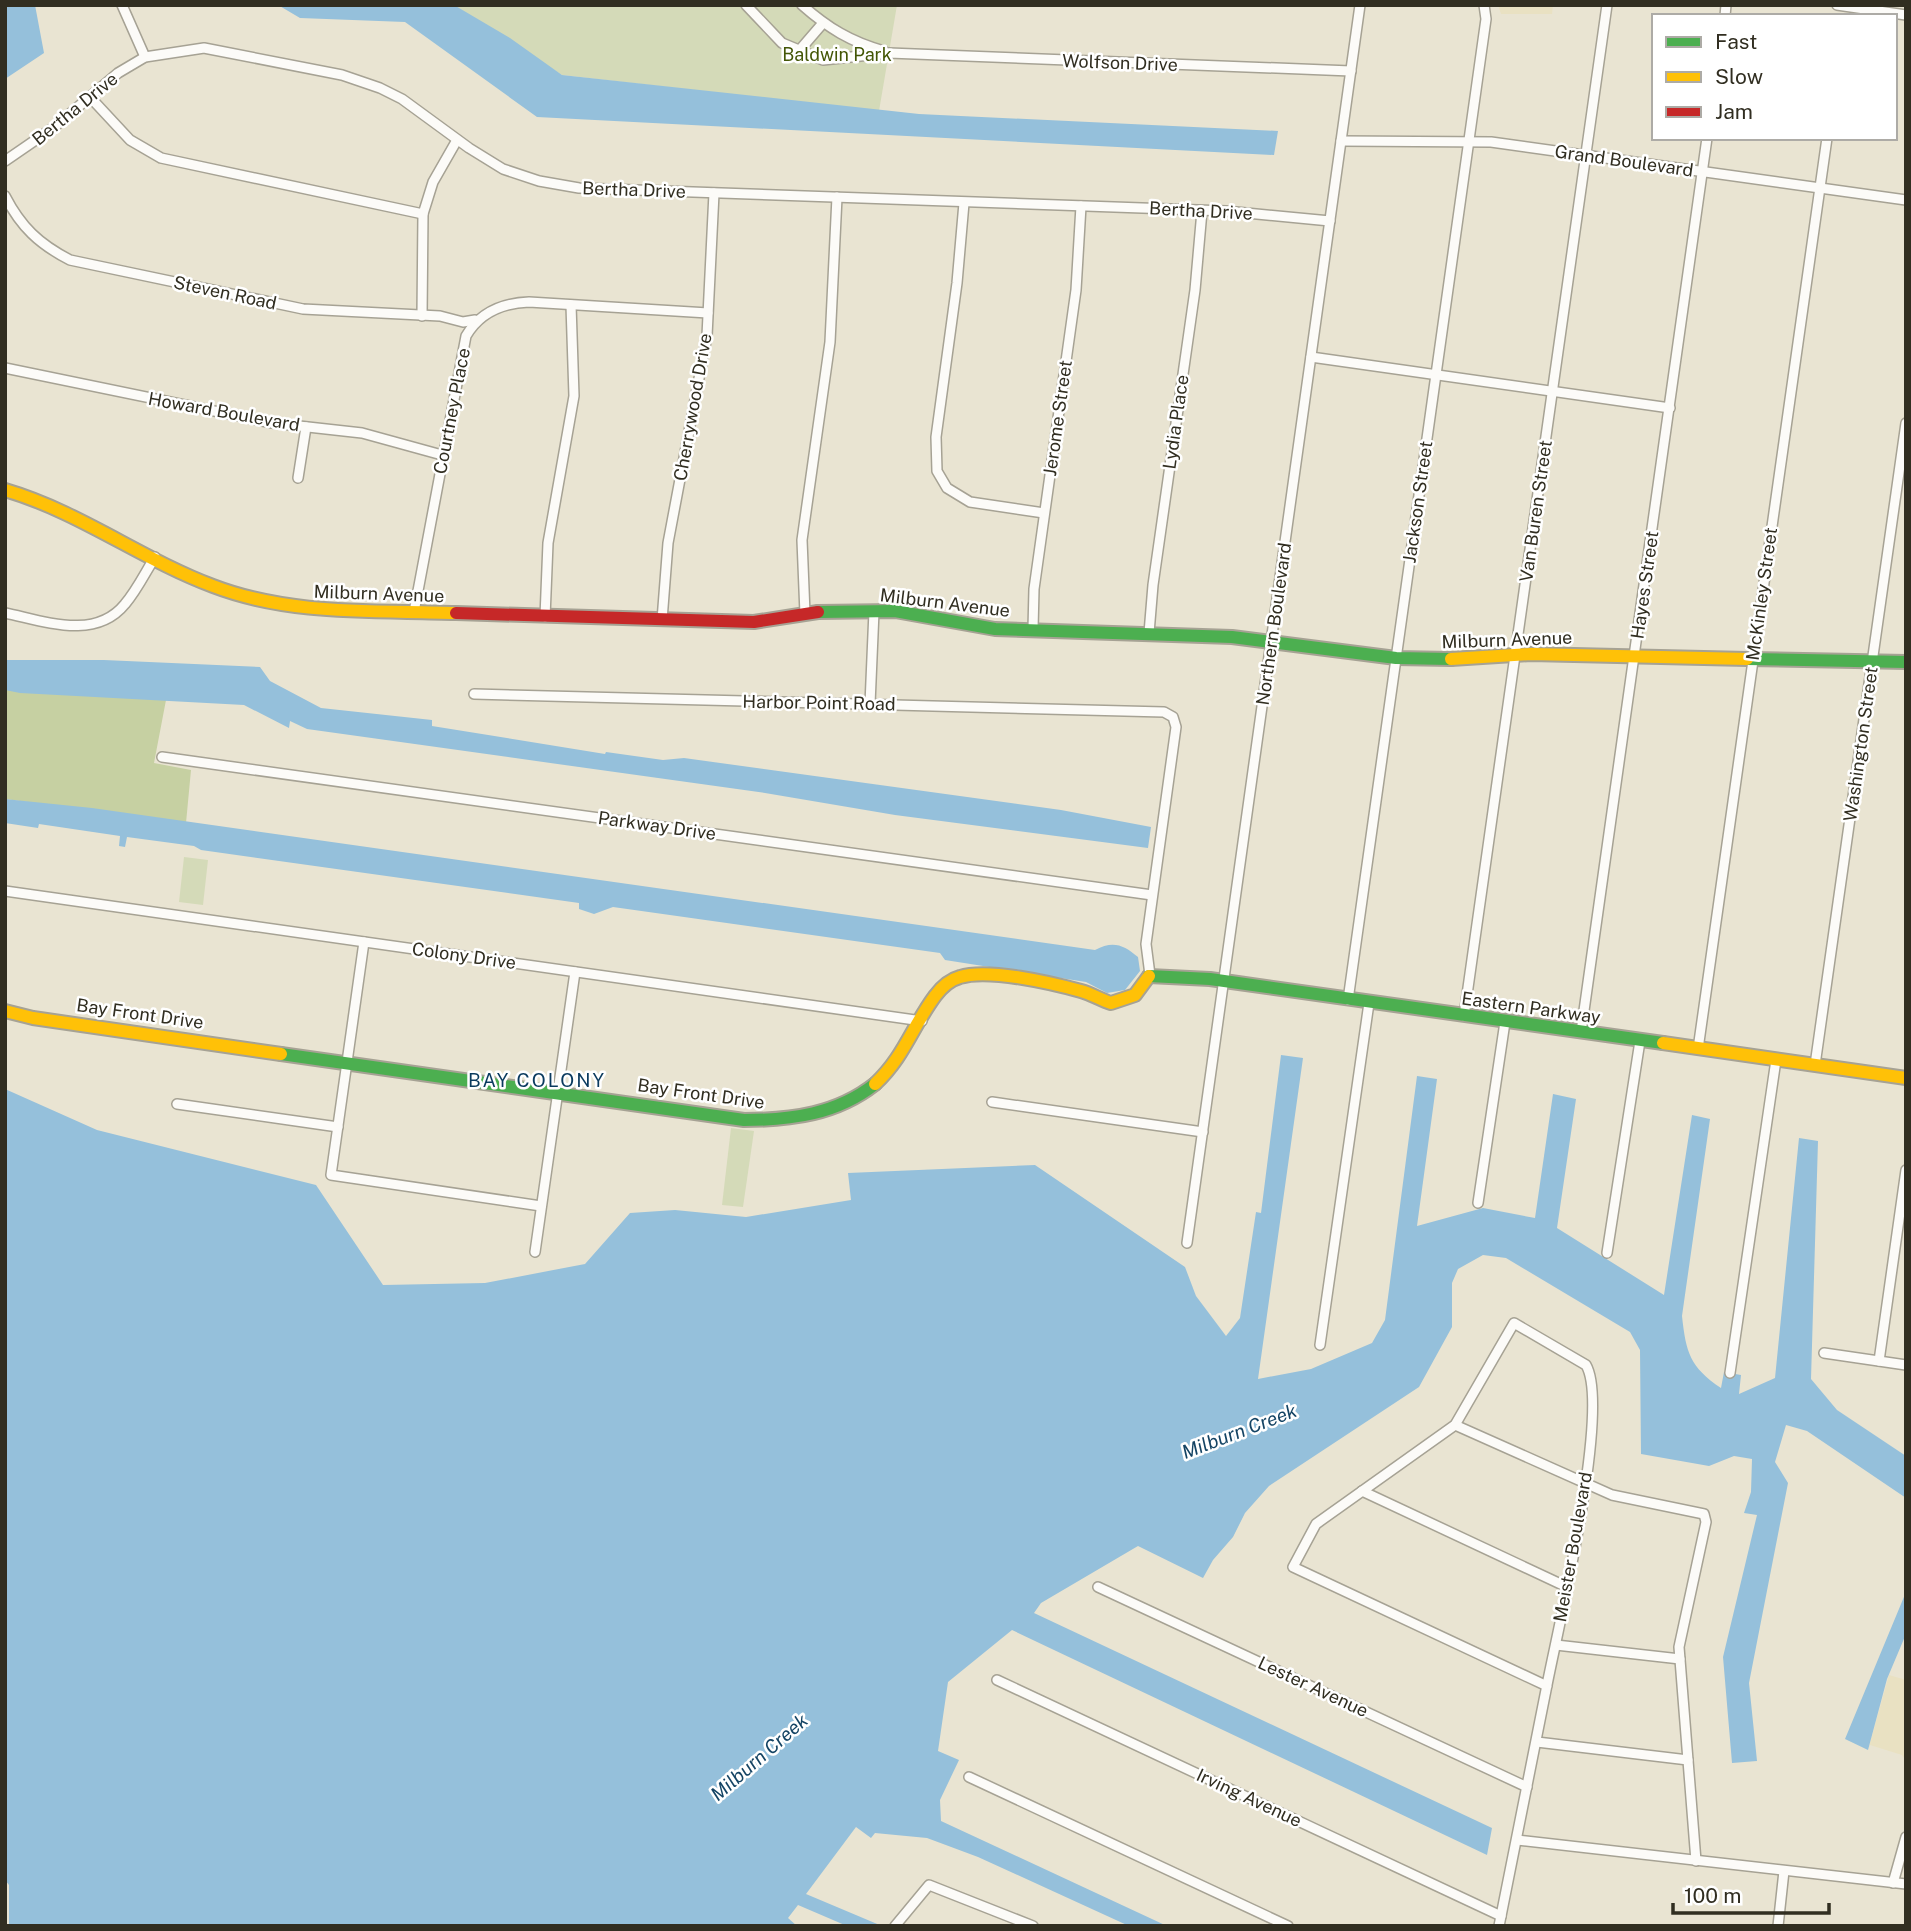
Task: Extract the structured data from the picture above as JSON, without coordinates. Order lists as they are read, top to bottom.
{
  "streets": {
    "street": [
      "Wolfson Drive",
      "Bertha Drive",
      "Grand Boulevard",
      "Steven Road",
      "Cherrywood Drive",
      "Courtney Place",
      "Howard Boulevard",
      "Jerome Street",
      "Lydia Place",
      "Jackson Street",
      "Van Buren Street",
      "Hayes Street",
      "Milburn Avenue",
      "McKinley Street",
      "Northern Boulevard",
      "Harbor Point Road",
      "Washington Street",
      "Parkway Drive",
      "Colony Drive",
      "Eastern Parkway",
      "Bay Front Drive",
      "Meister Boulevard",
      "Lester Avenue",
      "Irving Avenue"
    ]
  },
  "crossings": [
    ["Wolfson Drive", "Northern Boulevard"],
    ["Bertha Drive", "Cherrywood Drive"],
    ["Bertha Drive", "Jerome Street"],
    ["Bertha Drive", "Lydia Place"],
    ["Bertha Drive", "Northern Boulevard"],
    ["Grand Boulevard", "Jackson Street"],
    ["Grand Boulevard", "Van Buren Street"],
    ["Grand Boulevard", "Hayes Street"],
    ["Grand Boulevard", "McKinley Street"],
    ["Grand Boulevard", "Northern Boulevard"],
    ["Steven Road", "Courtney Place"],
    ["Cherrywood Drive", "Milburn Avenue"],
    ["Courtney Place", "Howard Boulevard"],
    ["Courtney Place", "Milburn Avenue"],
    ["Jerome Street", "Milburn Avenue"],
    ["Lydia Place", "Milburn Avenue"],
    ["Jackson Street", "Milburn Avenue"],
    ["Jackson Street", "Eastern Parkway"],
    ["Van Buren Street", "Milburn Avenue"],
    ["Van Buren Street", "Eastern Parkway"],
    ["Hayes Street", "Milburn Avenue"],
    ["Hayes Street", "Eastern Parkway"],
    ["Milburn Avenue", "McKinley Street"],
    ["Milburn Avenue", "Northern Boulevard"],
    ["Milburn Avenue", "Washington Street"],
    ["McKinley Street", "Eastern Parkway"],
    ["Northern Boulevard", "Eastern Parkway"],
    ["Harbor Point Road", "Parkway Drive"],
    ["Washington Street", "Eastern Parkway"],
    ["Colony Drive", "Bay Front Drive"],
    ["Eastern Parkway", "Bay Front Drive"],
    ["Meister Boulevard", "Lester Avenue"],
    ["Meister Boulevard", "Irving Avenue"]
  ],
  "districts": ["BAY COLONY"],
  "water": ["Milburn Creek"],
  "parks": ["Baldwin Park"],
  "legend": ["Fast", "Slow", "Jam"],
  "scale_bar": "100 m"
}
